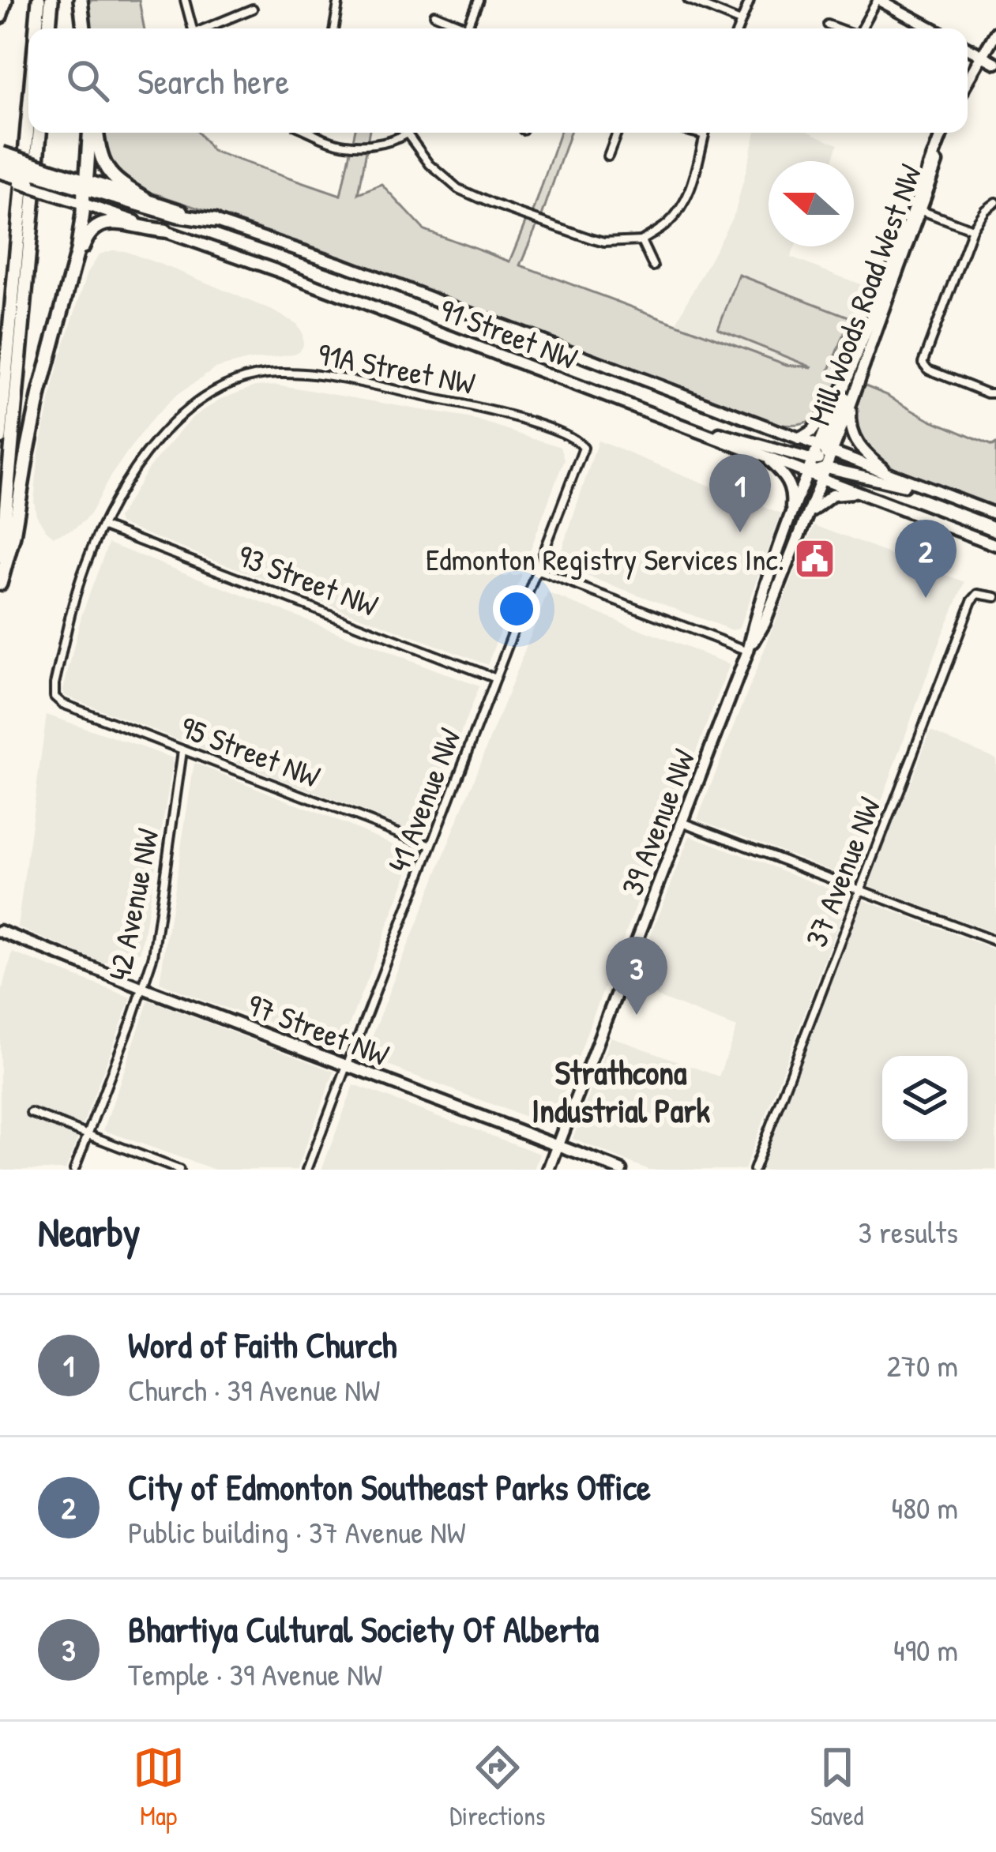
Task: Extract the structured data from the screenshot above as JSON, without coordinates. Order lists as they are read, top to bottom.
{
  "streets": {
    "main road": [
      "Mill Woods Road West NW",
      "91 Street NW",
      "39 Avenue NW",
      "97 Street NW"
    ],
    "street": [
      "91A Street NW",
      "93 Street NW",
      "95 Street NW",
      "41 Avenue NW",
      "37 Avenue NW",
      "42 Avenue NW"
    ]
  },
  "crossings": [
    ["Mill Woods Road West NW", "91 Street NW"],
    ["Mill Woods Road West NW", "39 Avenue NW"],
    ["91 Street NW", "39 Avenue NW"],
    ["91A Street NW", "93 Street NW"],
    ["91A Street NW", "95 Street NW"],
    ["91A Street NW", "41 Avenue NW"],
    ["93 Street NW", "41 Avenue NW"],
    ["95 Street NW", "41 Avenue NW"],
    ["95 Street NW", "42 Avenue NW"],
    ["41 Avenue NW", "97 Street NW"],
    ["39 Avenue NW", "97 Street NW"],
    ["42 Avenue NW", "97 Street NW"]
  ],
  "districts": ["Strathcona Industrial Park"],
  "places": {
    "public building": ["Edmonton Registry Services Inc."]
  },
  "north": "left",
  "page": {
    "search": "Search here",
    "pins": ["1", "2", "3"],
    "heading": ["Nearby", "3 results"],
    "list": [
      {
        "mark": "1",
        "name": "Word of Faith Church",
        "note": "Church · 39 Avenue NW",
        "value": "270 m"
      },
      {
        "mark": "2",
        "name": "City of Edmonton Southeast Parks Office",
        "note": "Public building · 37 Avenue NW",
        "value": "480 m"
      },
      {
        "mark": "3",
        "name": "Bhartiya Cultural Society Of Alberta",
        "note": "Temple · 39 Avenue NW",
        "value": "490 m"
      }
    ],
    "nav": ["Map", "Directions", "Saved"]
  }
}
